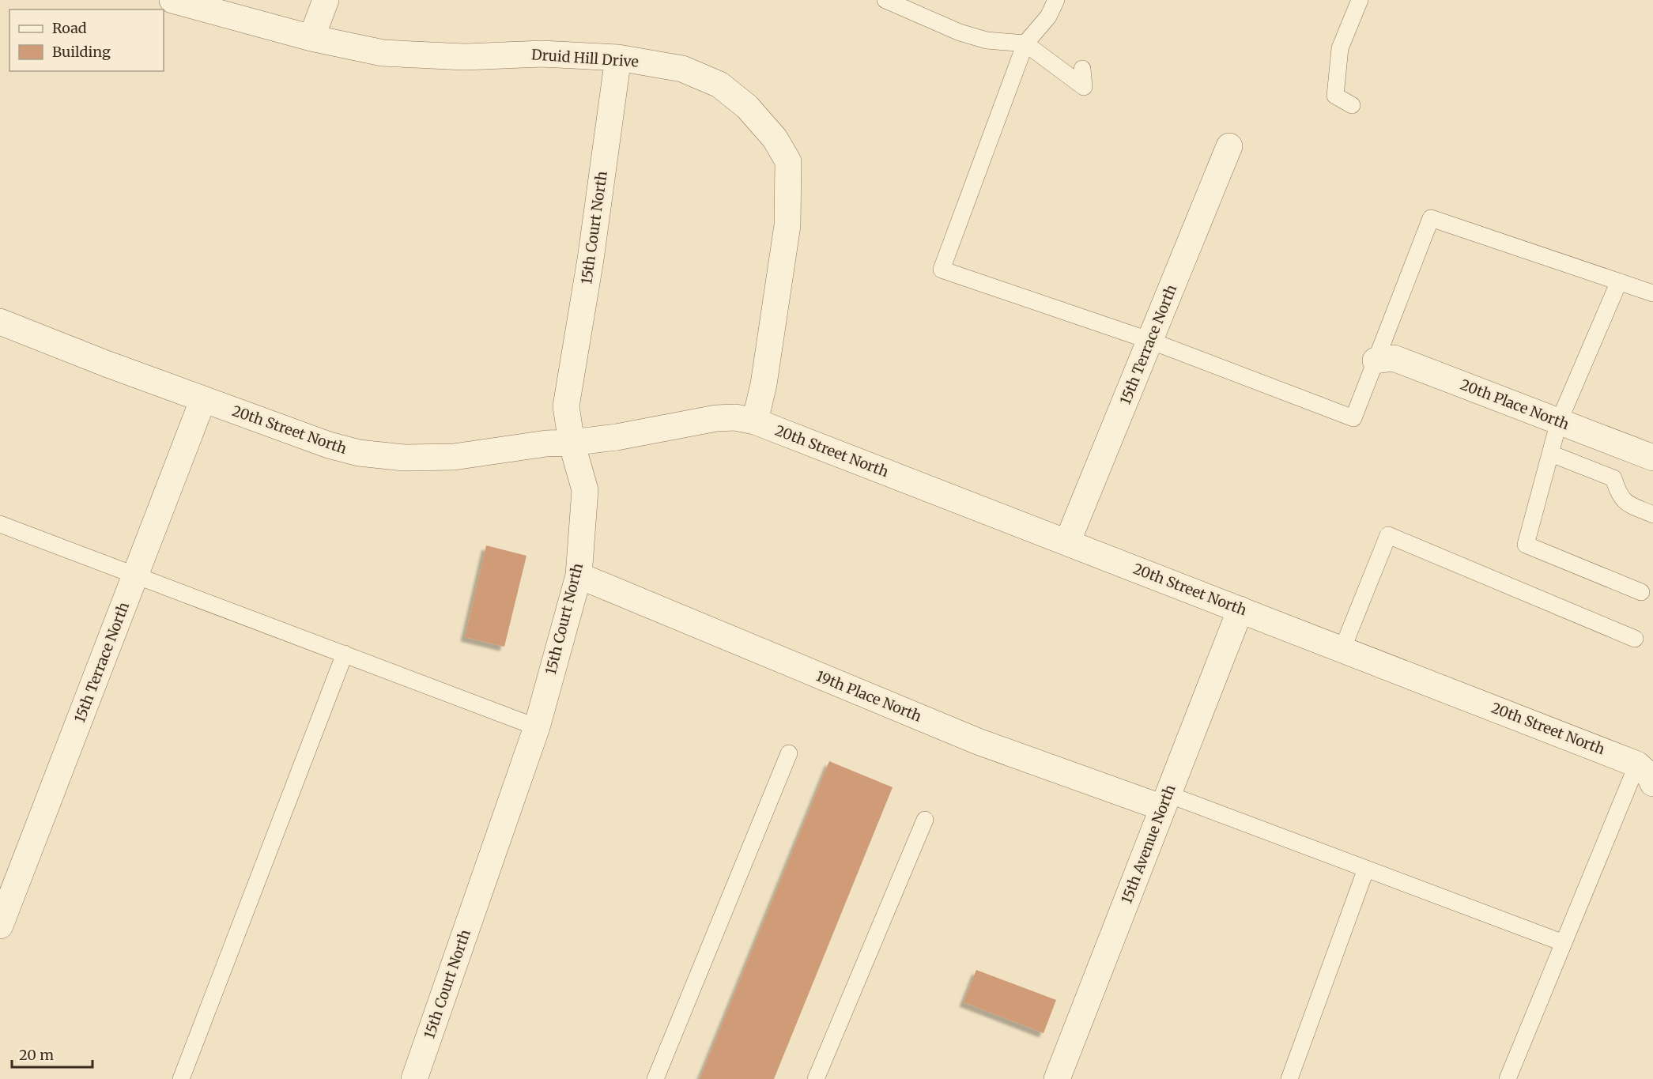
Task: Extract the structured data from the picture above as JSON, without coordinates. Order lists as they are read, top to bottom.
{
  "streets": {
    "street": [
      "Druid Hill Drive",
      "15th Court North",
      "15th Terrace North",
      "20th Place North",
      "20th Street North",
      "19th Place North",
      "15th Avenue North"
    ]
  },
  "crossings": [
    ["Druid Hill Drive", "15th Court North"],
    ["Druid Hill Drive", "20th Street North"],
    ["15th Court North", "20th Street North"],
    ["15th Court North", "19th Place North"],
    ["15th Terrace North", "20th Street North"],
    ["20th Street North", "15th Avenue North"],
    ["19th Place North", "15th Avenue North"]
  ],
  "legend": ["Road", "Building"],
  "scale_bar": "20 m"
}
